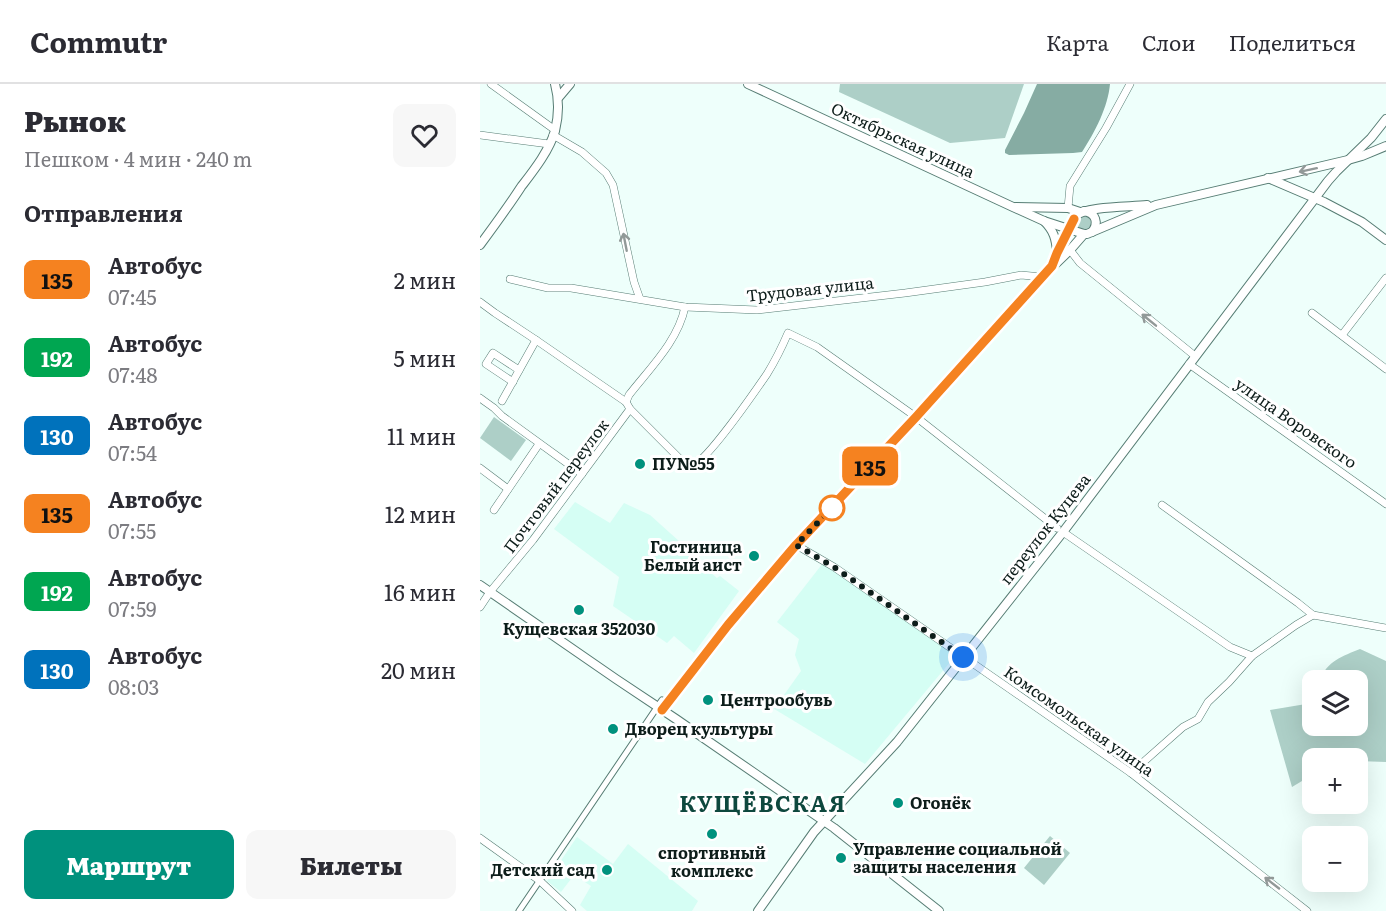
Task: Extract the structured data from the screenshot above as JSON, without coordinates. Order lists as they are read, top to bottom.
{
  "streets": {
    "street": [
      "Октябрьская улица",
      "Трудовая улица",
      "улица Воровского",
      "Почтовый переулок",
      "переулок Куцева",
      "Комсомольская улица"
    ]
  },
  "crossings": [
    ["Трудовая улица", "Почтовый переулок"],
    ["улица Воровского", "переулок Куцева"],
    ["переулок Куцева", "Комсомольская улица"]
  ],
  "one_way": ["улица Воровского", "Комсомольская улица"],
  "districts": ["КУЩЁВСКАЯ"],
  "places": [
    "ПУ№55",
    "Гостиница Белый аист",
    "Кущевская 352030",
    "Центрообувь",
    "Дворец культуры",
    "Огонёк",
    "спортивный комплекс",
    "Управление социальной защиты населения",
    "Детский сад"
  ],
  "lines": ["bus line 135"],
  "page": {
    "header": "Commutr",
    "nav": ["Карта", "Слои", "Поделиться"],
    "heading": [
      ["Рынок", "Пешком · 4 мин · 240 m"],
      "Отправления"
    ],
    "on_map": "135",
    "list": [
      {
        "mark": "135",
        "name": "Автобус",
        "note": "07:45",
        "value": "2 мин"
      },
      {
        "mark": "192",
        "name": "Автобус",
        "note": "07:48",
        "value": "5 мин"
      },
      {
        "mark": "130",
        "name": "Автобус",
        "note": "07:54",
        "value": "11 мин"
      },
      {
        "mark": "135",
        "name": "Автобус",
        "note": "07:55",
        "value": "12 мин"
      },
      {
        "mark": "192",
        "name": "Автобус",
        "note": "07:59",
        "value": "16 мин"
      },
      {
        "mark": "130",
        "name": "Автобус",
        "note": "08:03",
        "value": "20 мин"
      }
    ],
    "map_buttons": ["+", "−"],
    "buttons": ["Маршрут", "Билеты"]
  }
}
